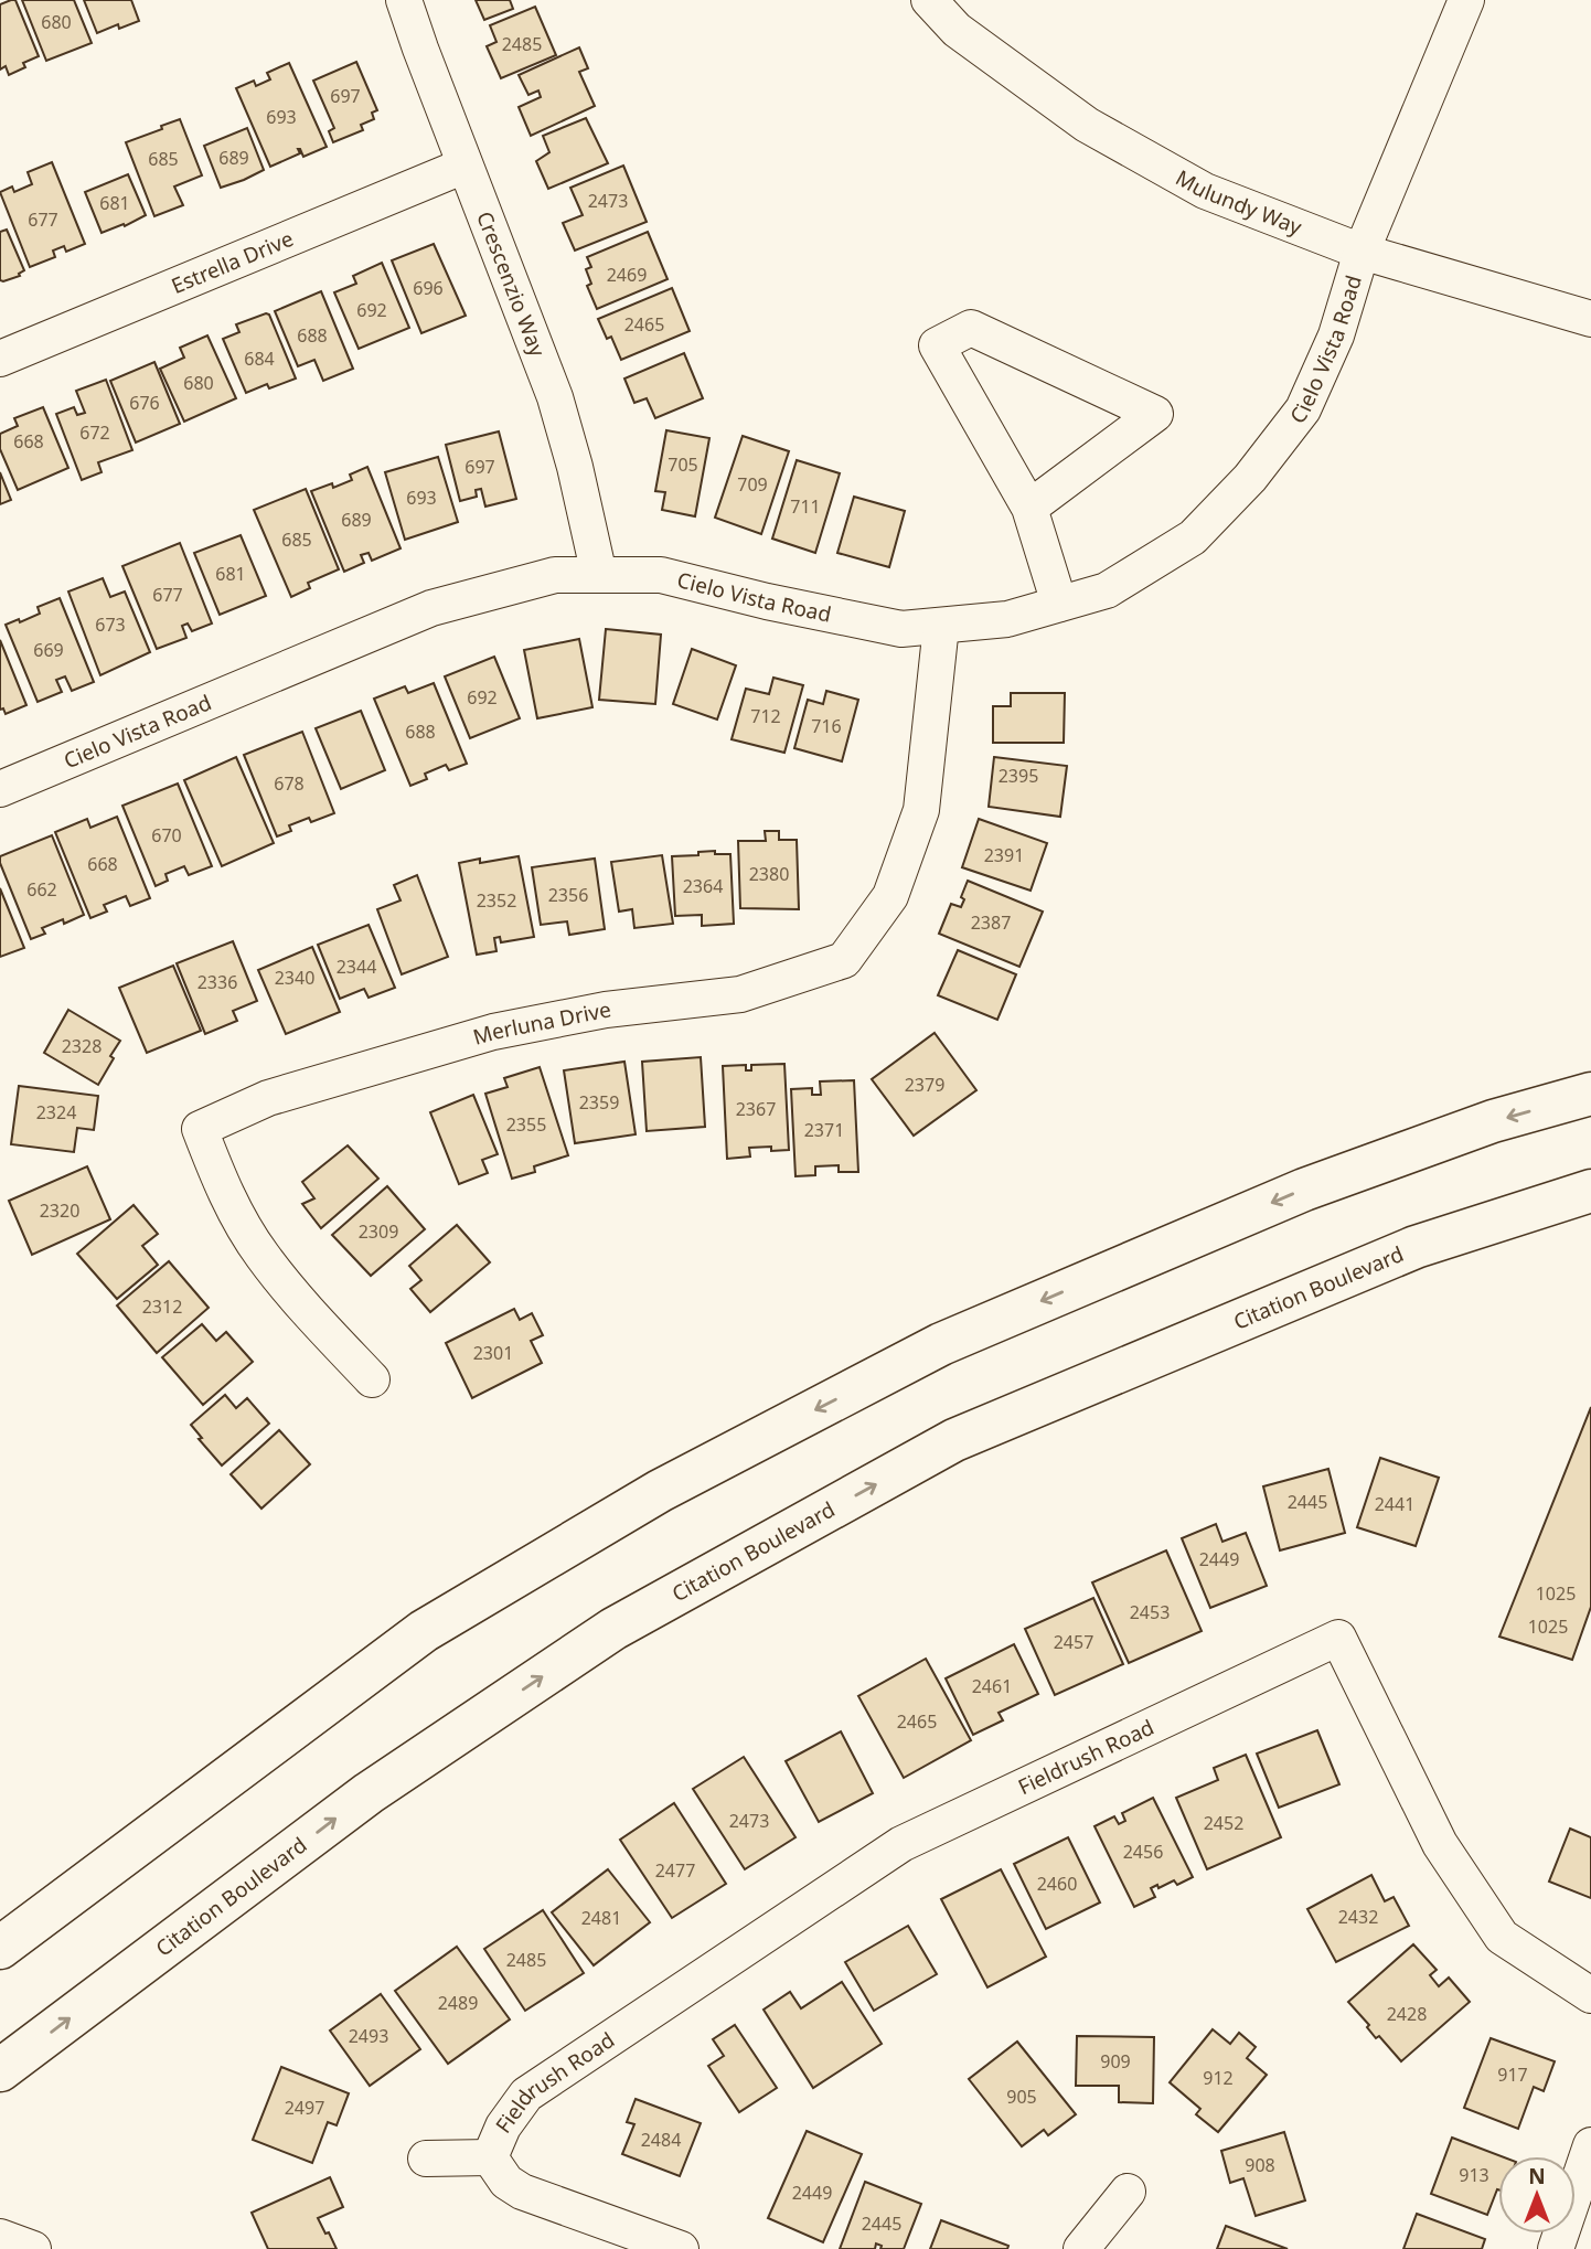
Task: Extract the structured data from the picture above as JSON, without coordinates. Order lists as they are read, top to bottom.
{
  "streets": {
    "main road": ["Citation Boulevard"],
    "street": [
      "Mulundy Way",
      "Estrella Drive",
      "Crescenzio Way",
      "Cielo Vista Road",
      "Merluna Drive",
      "Fieldrush Road"
    ]
  },
  "crossings": [
    ["Mulundy Way", "Cielo Vista Road"],
    ["Estrella Drive", "Crescenzio Way"],
    ["Crescenzio Way", "Cielo Vista Road"],
    ["Cielo Vista Road", "Merluna Drive"]
  ],
  "house_numbers": [
    "680",
    "2485",
    "697",
    "693",
    "689",
    "685",
    "2473",
    "681",
    "677",
    "2469",
    "696",
    "692",
    "2465",
    "688",
    "684",
    "680",
    "676",
    "672",
    "668",
    "705",
    "697",
    "709",
    "693",
    "711",
    "689",
    "685",
    "681",
    "677",
    "673",
    "669",
    "692",
    "712",
    "716",
    "688",
    "2395",
    "678",
    "670",
    "2391",
    "668",
    "2380",
    "2364",
    "662",
    "2356",
    "2352",
    "2387",
    "2344",
    "2340",
    "2336",
    "2328",
    "2379",
    "2359",
    "2367",
    "2324",
    "2355",
    "2371",
    "2320",
    "2309",
    "2312",
    "2301",
    "2445",
    "2441",
    "2449",
    "1025",
    "2453",
    "1025",
    "2457",
    "2461",
    "2465",
    "2473",
    "2452",
    "2456",
    "2477",
    "2460",
    "2432",
    "2481",
    "2485",
    "2489",
    "2428",
    "2493",
    "909",
    "917",
    "912",
    "905",
    "2497",
    "2484",
    "908",
    "913",
    "2449",
    "2445"
  ],
  "north": "top"
}
